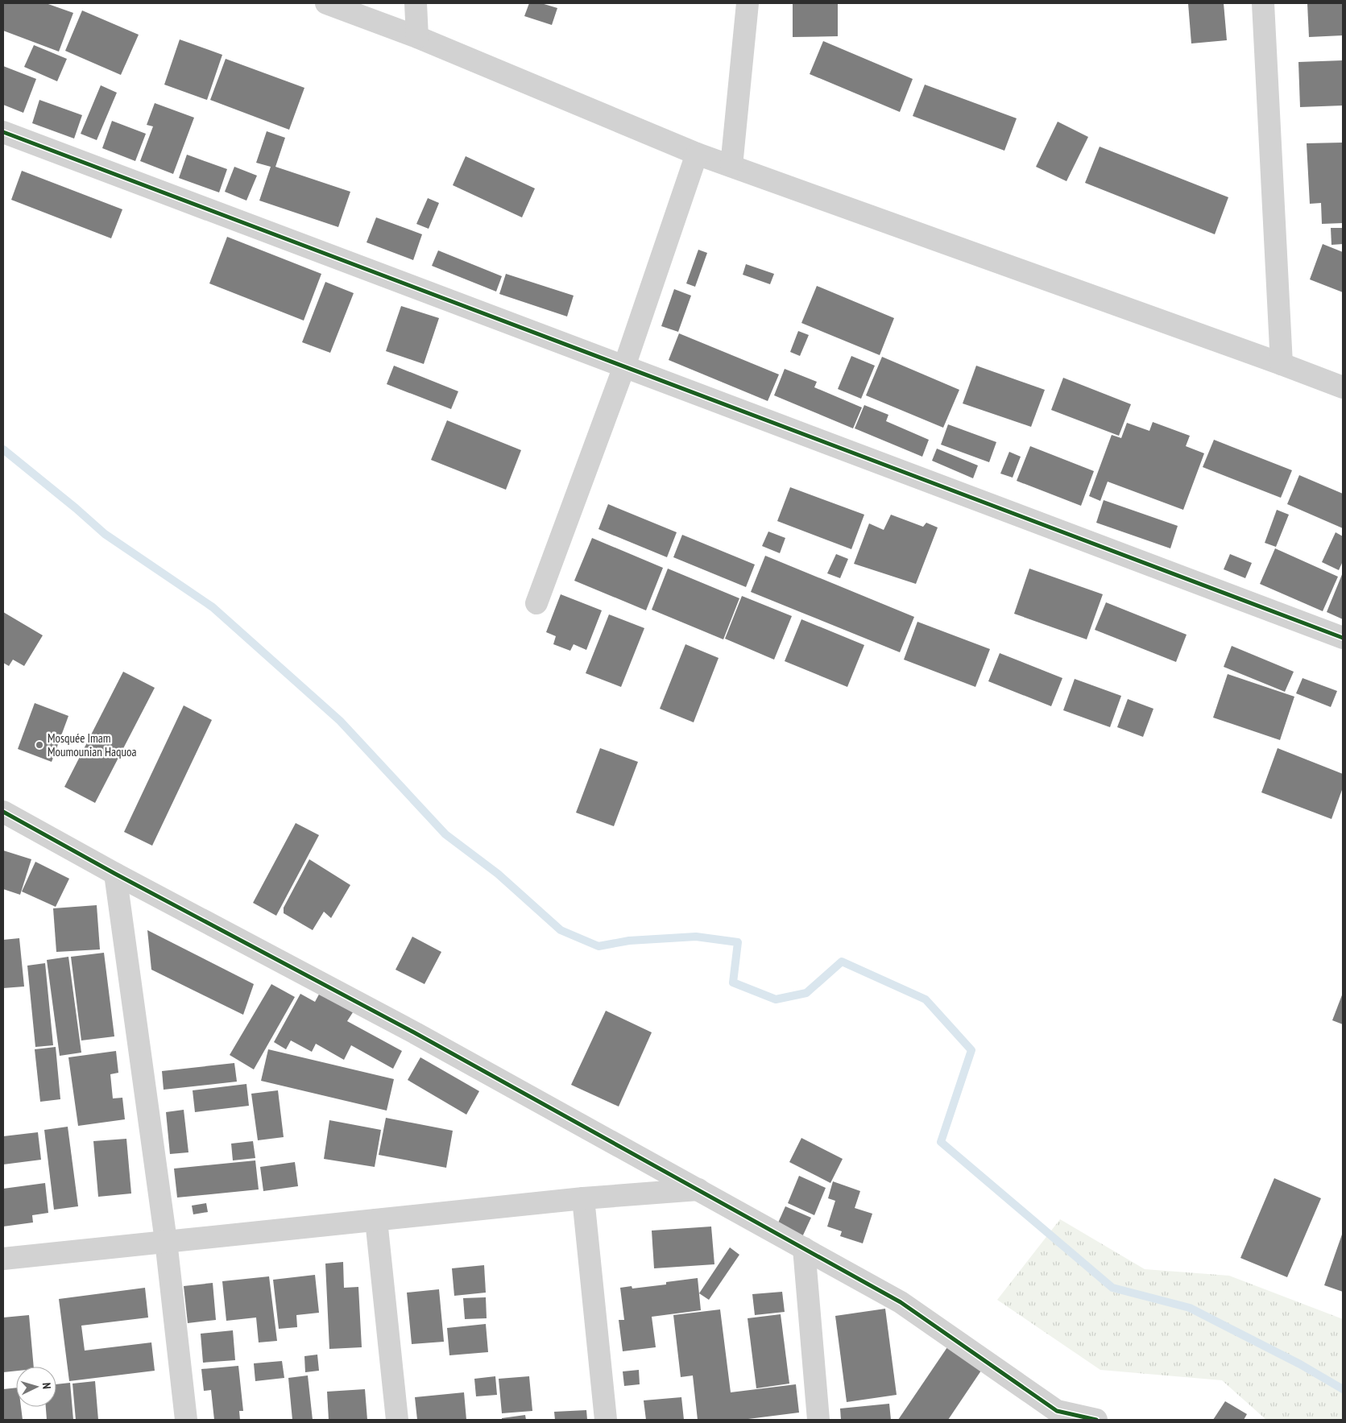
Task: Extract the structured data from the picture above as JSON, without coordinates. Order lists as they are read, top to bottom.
{
  "places": ["Mosquée Imam Moumounian Haquoa"],
  "north": "right"
}
